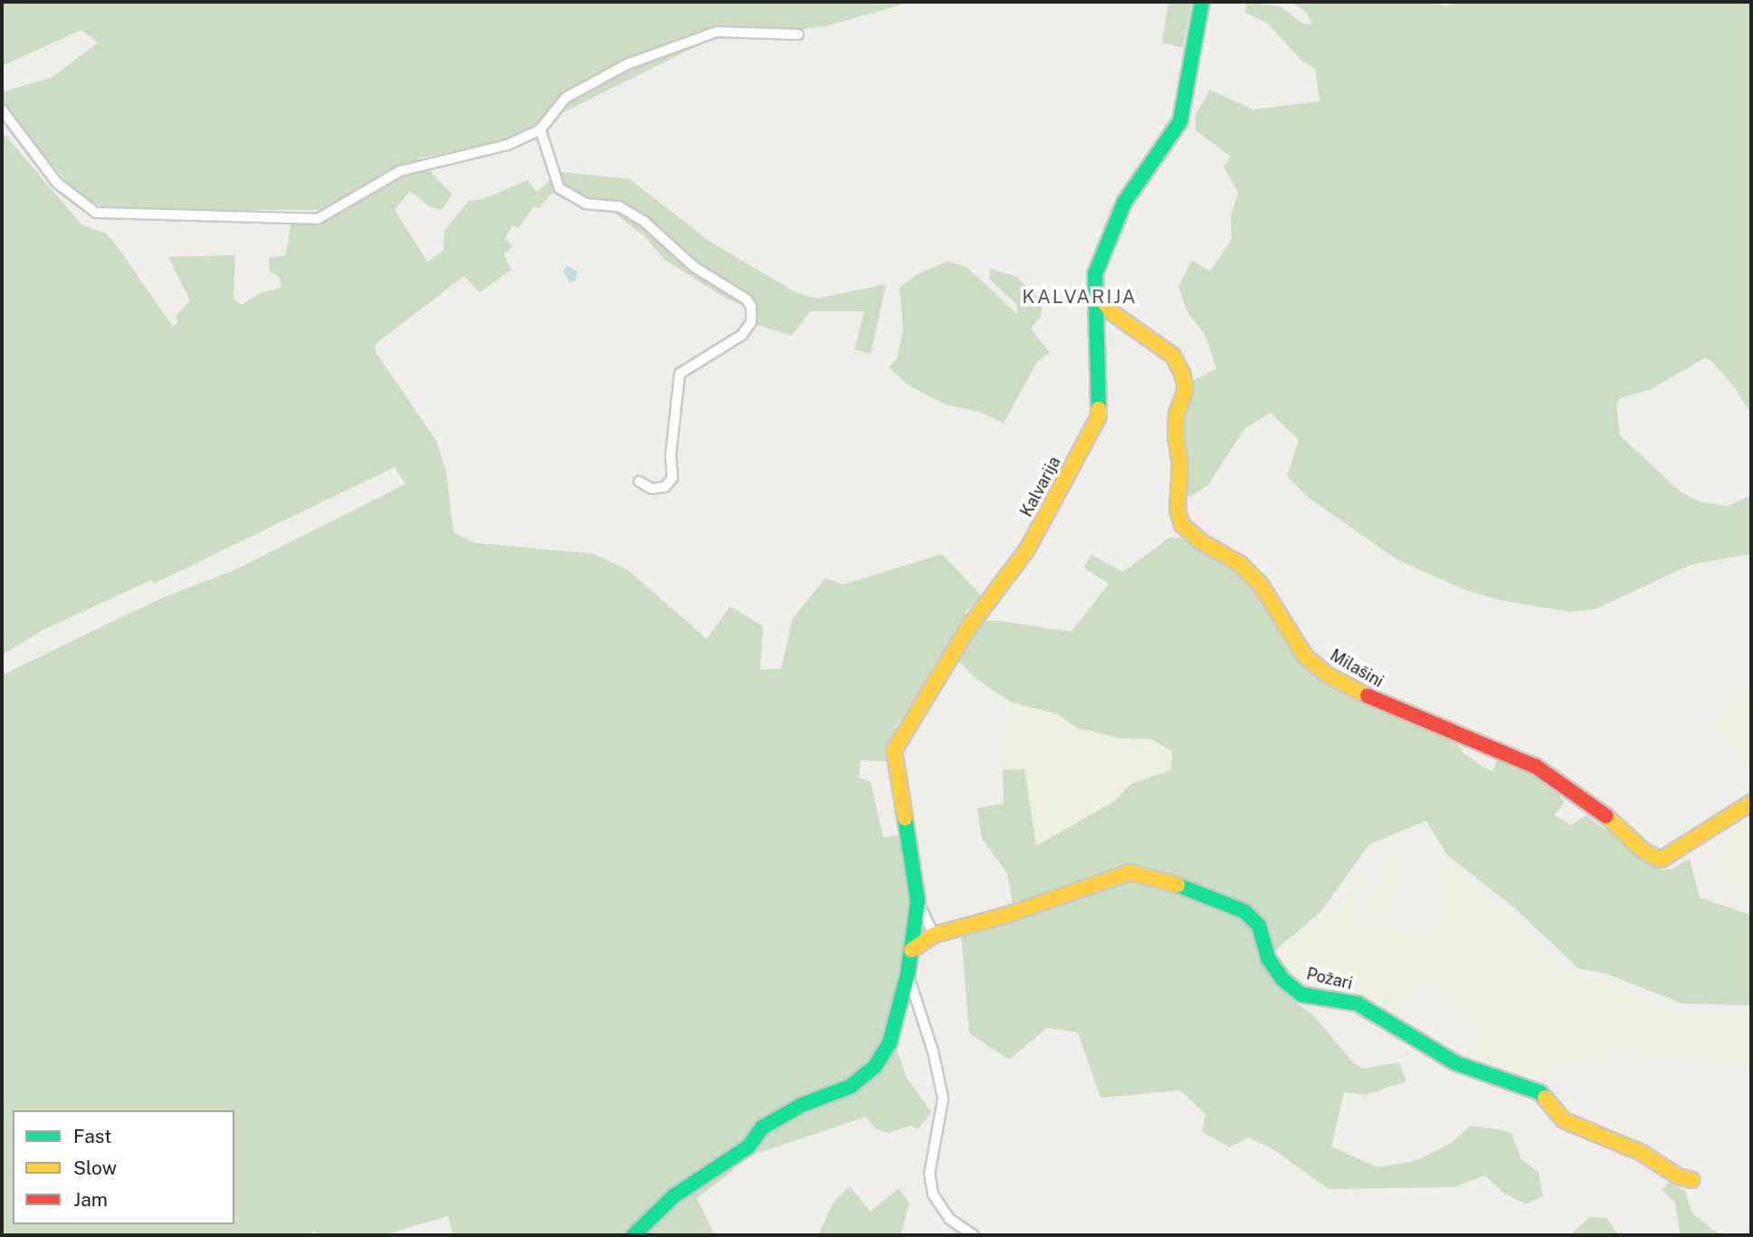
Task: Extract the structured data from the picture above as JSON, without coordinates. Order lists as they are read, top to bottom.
{
  "streets": {
    "street": ["Kalvarija", "Milašini", "Požari"]
  },
  "crossings": [
    ["Kalvarija", "Milašini"],
    ["Kalvarija", "Požari"]
  ],
  "districts": ["KALVARIJA"],
  "legend": ["Fast", "Slow", "Jam"]
}
